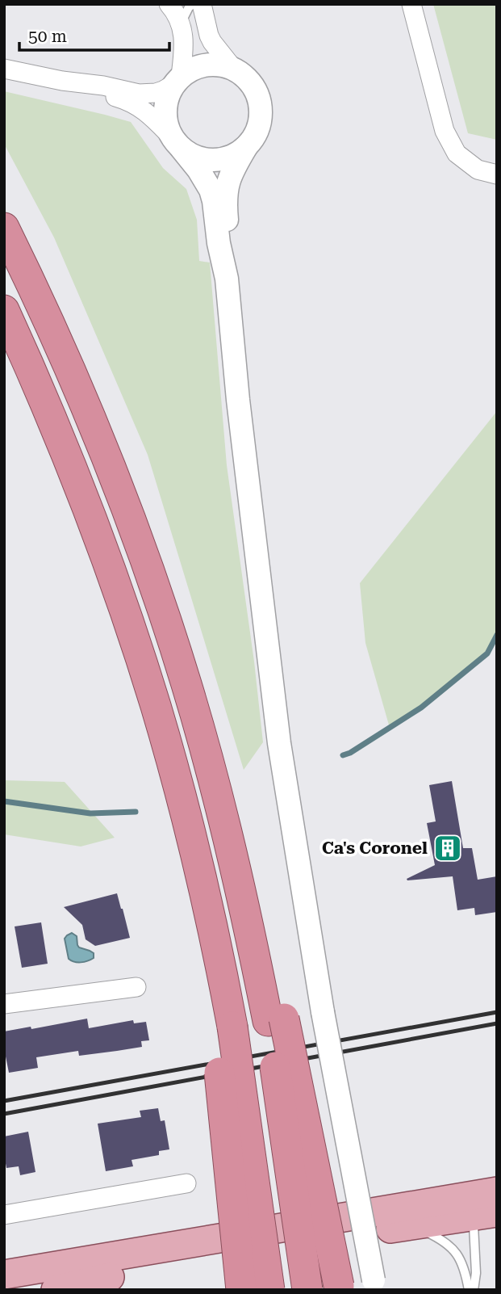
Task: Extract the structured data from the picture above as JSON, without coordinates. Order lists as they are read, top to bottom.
{
  "places": {
    "building": ["Ca's Coronel"]
  },
  "scale_bar": "50 m"
}
